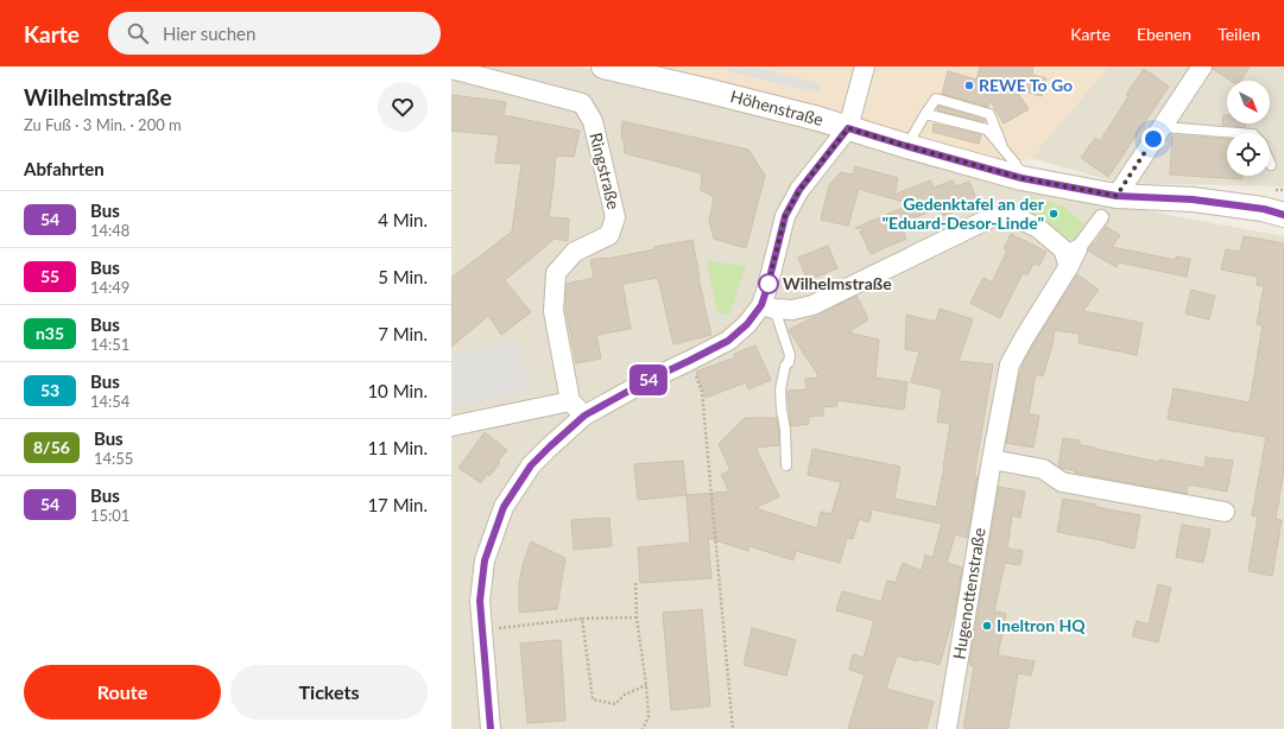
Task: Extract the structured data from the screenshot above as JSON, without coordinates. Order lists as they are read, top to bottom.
{
  "streets": {
    "street": ["Höhenstraße", "Ringstraße", "Hugenottenstraße"]
  },
  "places": [
    "REWE To Go",
    "Gedenktafel an der \"Eduard-Desor-Linde\"",
    "Wilhelmstraße",
    "Ineltron HQ"
  ],
  "lines": ["bus line 54"],
  "north": "bottom right",
  "page": {
    "header": "Karte",
    "search": "Hier suchen",
    "nav": ["Karte", "Ebenen", "Teilen"],
    "heading": [
      ["Wilhelmstraße", "Zu Fuß · 3 Min. · 200 m"],
      "Abfahrten"
    ],
    "on_map": "54",
    "list": [
      {
        "mark": "54",
        "name": "Bus",
        "note": "14:48",
        "value": "4 Min."
      },
      {
        "mark": "55",
        "name": "Bus",
        "note": "14:49",
        "value": "5 Min."
      },
      {
        "mark": "n35",
        "name": "Bus",
        "note": "14:51",
        "value": "7 Min."
      },
      {
        "mark": "53",
        "name": "Bus",
        "note": "14:54",
        "value": "10 Min."
      },
      {
        "mark": "8/56",
        "name": "Bus",
        "note": "14:55",
        "value": "11 Min."
      },
      {
        "mark": "54",
        "name": "Bus",
        "note": "15:01",
        "value": "17 Min."
      }
    ],
    "buttons": ["Route", "Tickets"]
  }
}
